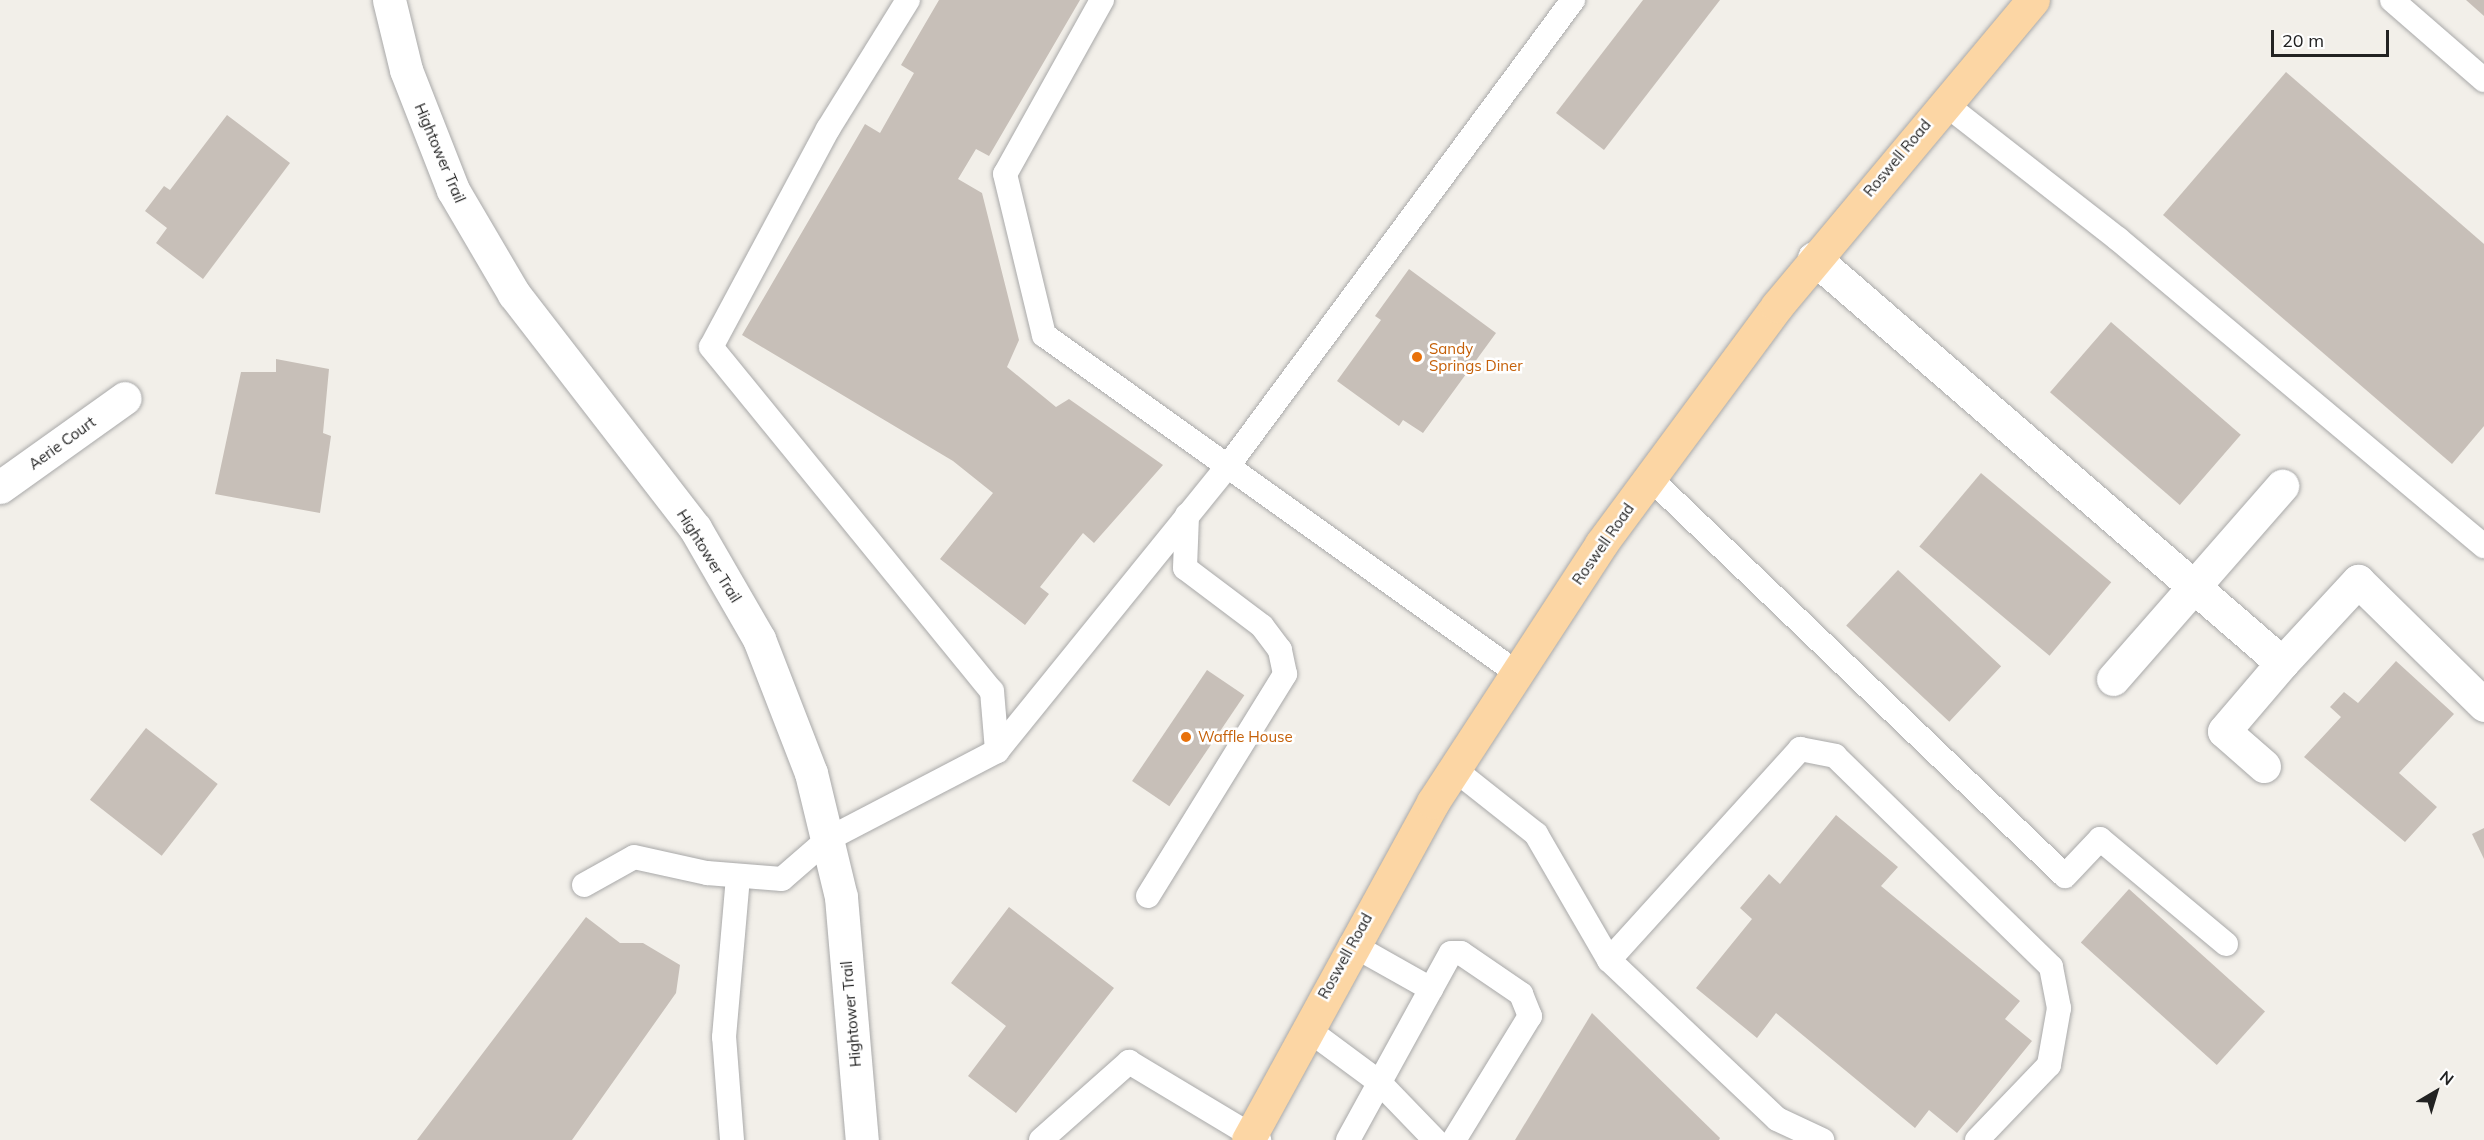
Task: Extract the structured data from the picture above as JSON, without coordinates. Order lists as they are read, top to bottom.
{
  "streets": {
    "main road": ["Roswell Road"],
    "street": ["Hightower Trail", "Aerie Court"]
  },
  "places": ["Sandy Springs Diner", "Waffle House"],
  "scale_bar": "20 m",
  "north": "top right"
}
